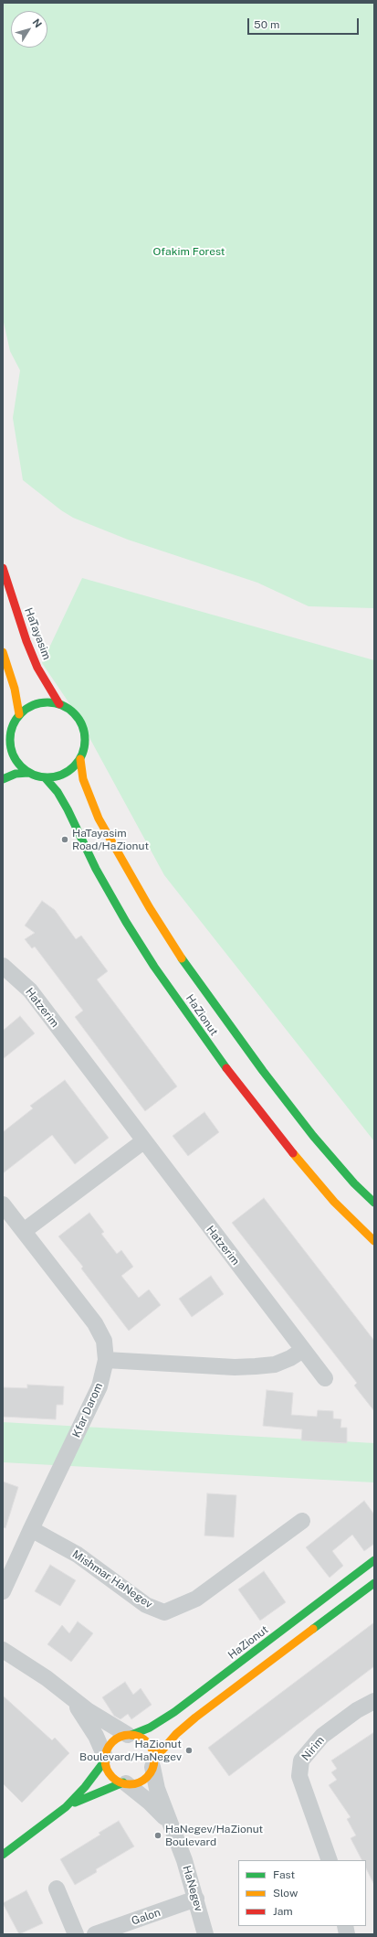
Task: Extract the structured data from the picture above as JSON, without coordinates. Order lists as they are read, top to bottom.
{
  "streets": {
    "street": [
      "HaTayasim",
      "Hatzerim",
      "HaZionut",
      "Kfar Darom",
      "Mishmar HaNegev",
      "Nirim",
      "HaNegev",
      "Galon"
    ]
  },
  "crossings": [
    ["HaTayasim", "HaZionut"],
    ["HaZionut", "HaNegev"],
    ["Kfar Darom", "Mishmar HaNegev"],
    ["HaNegev", "Galon"]
  ],
  "parks": ["Ofakim Forest"],
  "places": ["HaTayasim Road/HaZionut", "HaZionut Boulevard/HaNegev", "HaNegev/HaZionut Boulevard"],
  "legend": ["Fast", "Slow", "Jam"],
  "scale_bar": "50 m",
  "north": "top right"
}
